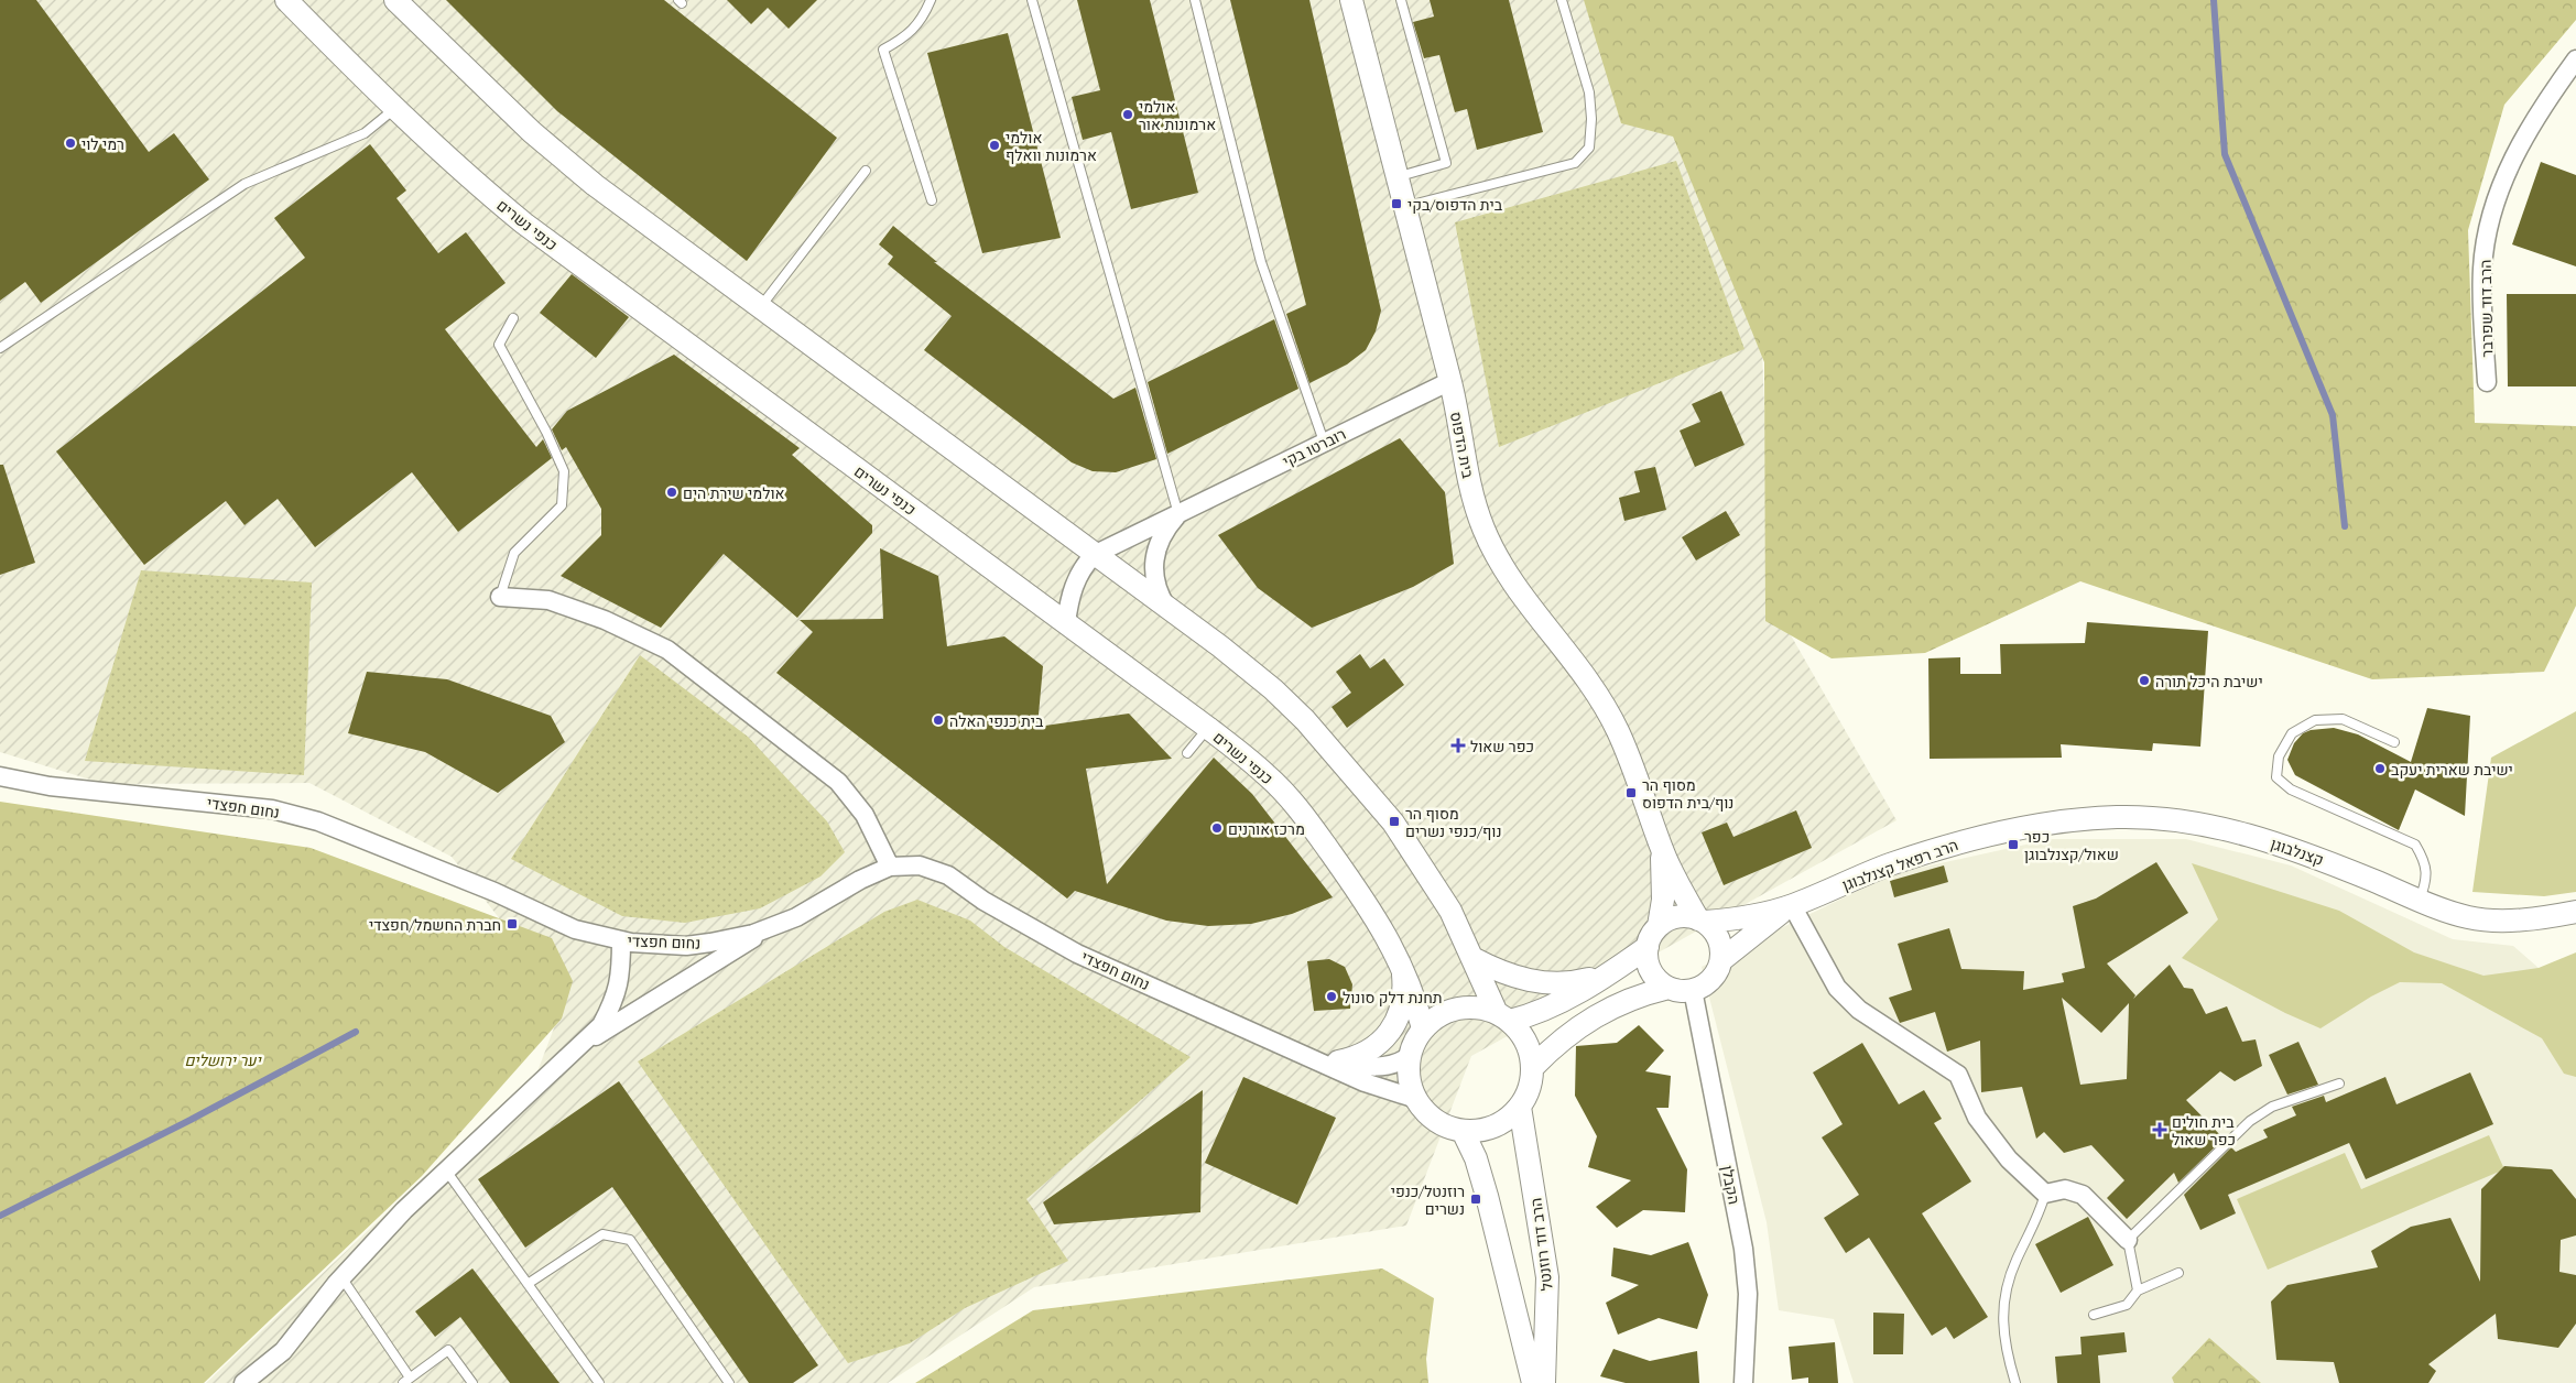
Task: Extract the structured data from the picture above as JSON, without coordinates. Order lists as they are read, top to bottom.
{
  "streets": {
    "street": [
      "כנפי נשרים",
      "הרב דוד שפרבר",
      "בית הדפוס",
      "רוברטו בקי",
      "נחום חפצדי",
      "קצנלבוגן",
      "הרב רפאל קצנלבוגן",
      "הקבלן",
      "הרב דוד רוזנטל"
    ]
  },
  "crossings": [
    ["כנפי נשרים", "רוברטו בקי"],
    ["כנפי נשרים", "נחום חפצדי"],
    ["כנפי נשרים", "הרב דוד רוזנטל"],
    ["בית הדפוס", "רוברטו בקי"],
    ["בית הדפוס", "הרב רפאל קצנלבוגן"],
    ["בית הדפוס", "הקבלן"],
    ["נחום חפצדי", "הרב דוד רוזנטל"],
    ["קצנלבוגן", "הרב רפאל קצנלבוגן"],
    ["הרב רפאל קצנלבוגן", "הקבלן"]
  ],
  "parks": ["יער ירושלים"],
  "places": {
    "other": [
      "אולמי ארמונות אור",
      "רמי לוי",
      "אולמי ארמונות וואלף",
      "אולמי שירת הים",
      "ישיבת היכל תורה",
      "בית כנפי האלה",
      "ישיבת שארית יעקב",
      "מרכז אורנים",
      "תחנת דלק סונול"
    ],
    "transit": [
      "בית הדפוס/בקי",
      "מסוף הר נוף/בית הדפוס",
      "מסוף הר נוף/כנפי נשרים",
      "כפר שאול/קצנלבוגן",
      "חברת החשמל/חפצדי",
      "רוזנטל/כנפי נשרים"
    ],
    "health": ["כפר שאול", "בית חולים כפר שאול"]
  }
}
